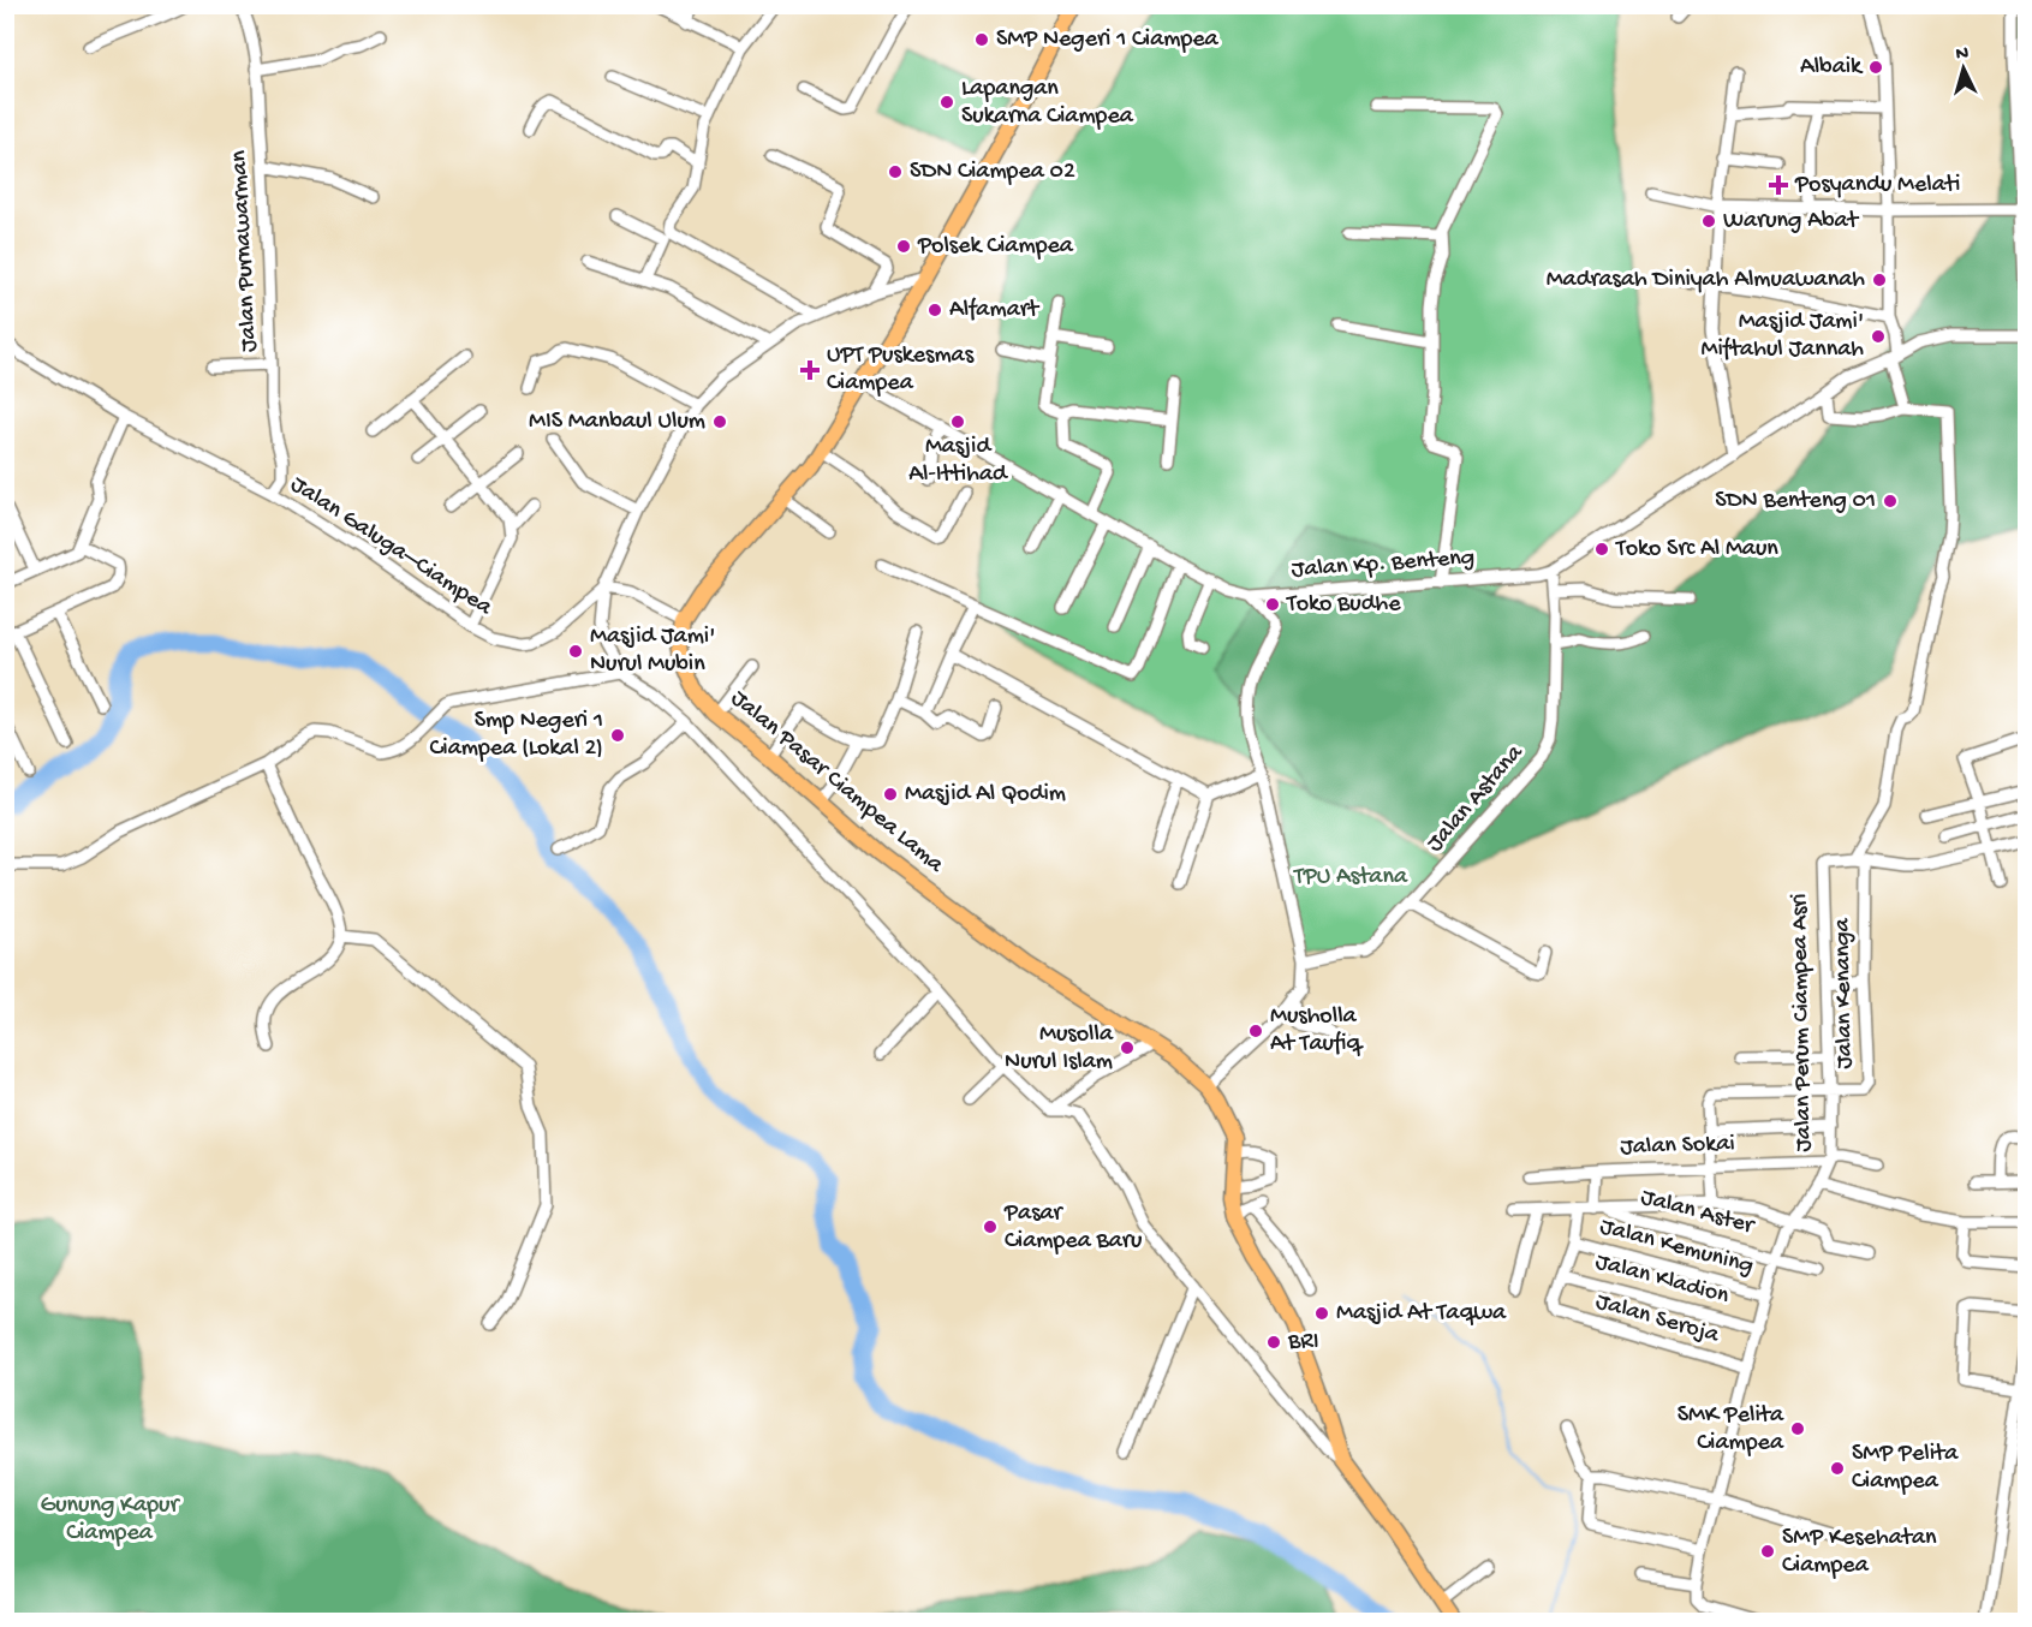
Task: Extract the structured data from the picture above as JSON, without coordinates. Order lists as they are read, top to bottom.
{
  "streets": {
    "main road": ["Jalan Pasar Ciampea Lama"],
    "street": [
      "Jalan Purnawarman",
      "Jalan Galuga–Ciampea",
      "Jalan Kp. Benteng",
      "Jalan Astana",
      "Jalan Kenanga",
      "Jalan Perum Ciampea Asri",
      "Jalan Sokai",
      "Jalan Aster",
      "Jalan Kemuning",
      "Jalan Kladion",
      "Jalan Seroja"
    ]
  },
  "crossings": [
    ["Jalan Purnawarman", "Jalan Galuga–Ciampea"],
    ["Jalan Galuga–Ciampea", "Jalan Pasar Ciampea Lama"],
    ["Jalan Kp. Benteng", "Jalan Pasar Ciampea Lama"],
    ["Jalan Kp. Benteng", "Jalan Astana"],
    ["Jalan Kenanga", "Jalan Perum Ciampea Asri"],
    ["Jalan Perum Ciampea Asri", "Jalan Sokai"],
    ["Jalan Perum Ciampea Asri", "Jalan Aster"],
    ["Jalan Perum Ciampea Asri", "Jalan Kemuning"],
    ["Jalan Perum Ciampea Asri", "Jalan Kladion"],
    ["Jalan Perum Ciampea Asri", "Jalan Seroja"],
    ["Jalan Kladion", "Jalan Seroja"]
  ],
  "parks": ["TPU Astana", "Gunung Kapur Ciampea"],
  "places": {
    "other": [
      "SMP Negeri 1 Ciampea",
      "Albaik",
      "Lapangan Sukarna Ciampea",
      "SDN Ciampea 02",
      "Warung Abat",
      "Polsek Ciampea",
      "Madrasah Diniyah Almuawanah",
      "Alfamart",
      "Masjid Jami' Miftahul Jannah",
      "MIS Manbaul Ulum",
      "Masjid Al-Ittihad",
      "SDN Benteng 01",
      "Toko Src Al Maun",
      "Toko Budhe",
      "Masjid Jami' Nurul Mubin",
      "Smp Negeri 1 Ciampea (Lokal 2)",
      "Masjid Al Qodim",
      "Musholla At Taufiq",
      "Musolla Nurul Islam",
      "Pasar Ciampea Baru",
      "Masjid At Taqwa",
      "BRI",
      "SMK Pelita Ciampea",
      "SMP Pelita Ciampea",
      "SMP Kesehatan Ciampea"
    ],
    "health": ["Posyandu Melati", "UPT Puskesmas Ciampea"]
  },
  "north": "top"
}
